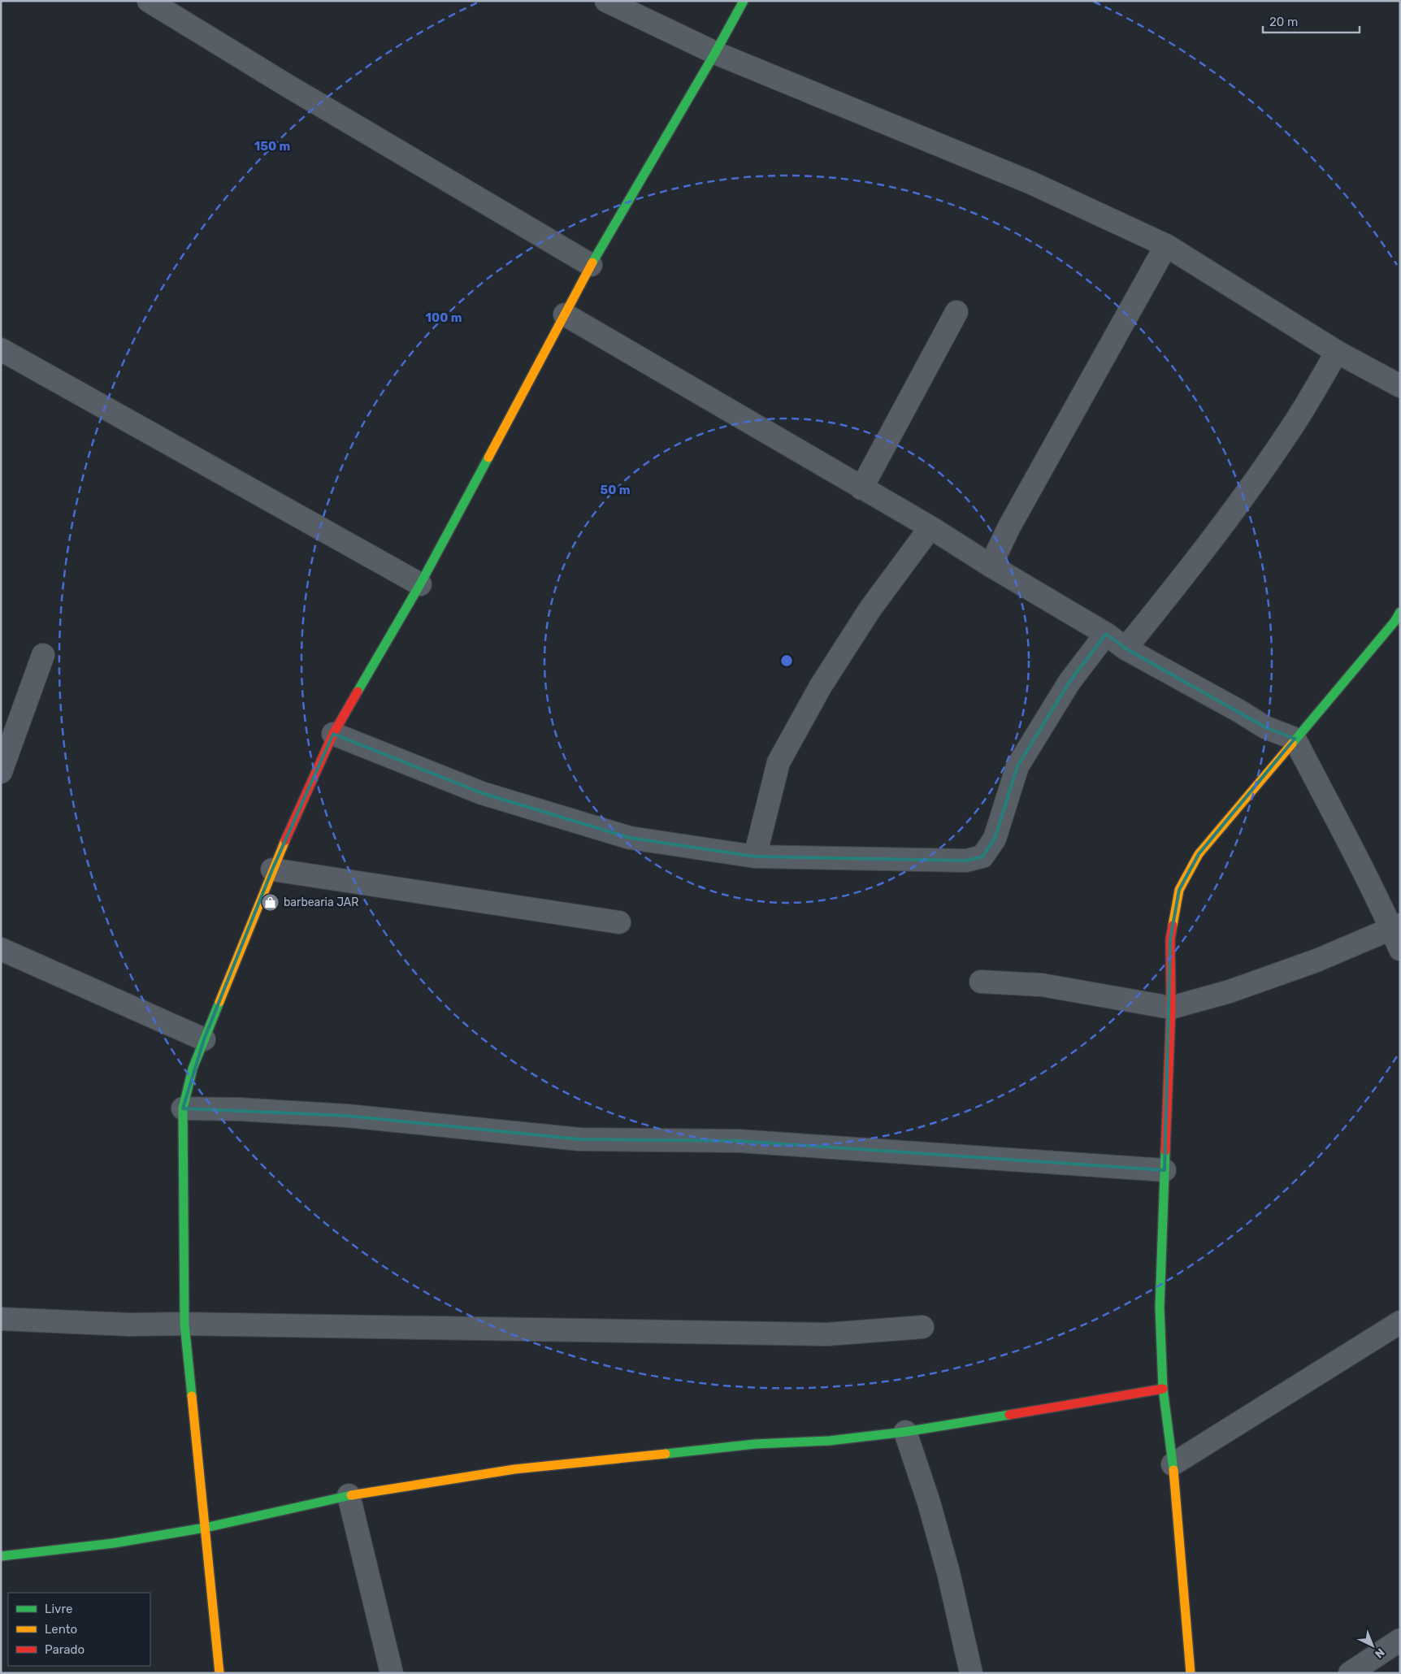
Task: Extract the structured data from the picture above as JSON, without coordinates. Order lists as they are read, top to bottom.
{
  "places": {
    "shop": ["barbearia JAR"]
  },
  "legend": ["Livre", "Lento", "Parado"],
  "scale_bar": "20 m",
  "north": "bottom right",
  "rings": ["150 m", "100 m", "50 m"]
}
